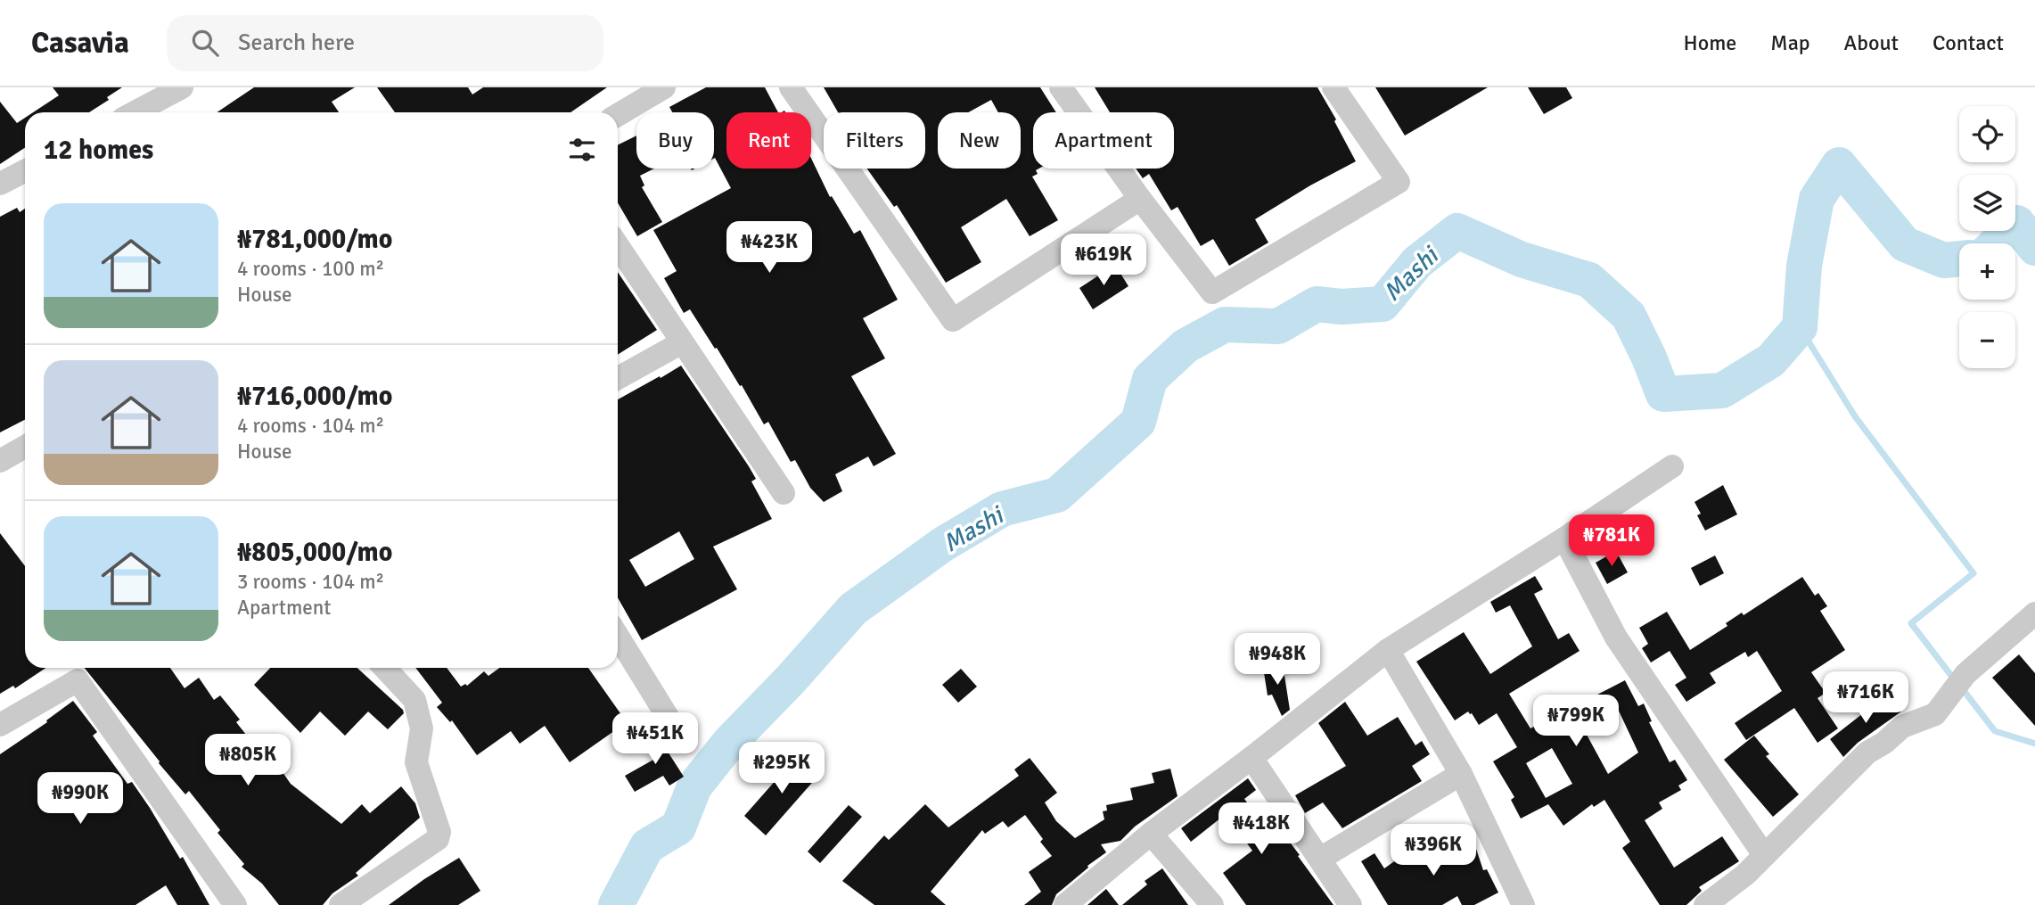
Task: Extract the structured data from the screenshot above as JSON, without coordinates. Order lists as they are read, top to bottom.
{
  "water": ["Mashi"],
  "page": {
    "header": "Casavia",
    "search": "Search here",
    "nav": [
      "Home",
      "Map",
      "About",
      "Contact"
    ],
    "map_buttons": ["+", "−"],
    "chip": [
      "Buy",
      "Rent",
      "Filters",
      "New",
      "Apartment"
    ],
    "heading": "12 homes",
    "list": [
      {
        "name": "₦781,000/mo",
        "note": "4 rooms · 100 m² · House"
      },
      {
        "name": "₦716,000/mo",
        "note": "4 rooms · 104 m² · House"
      },
      {
        "name": "₦805,000/mo",
        "note": "3 rooms · 104 m² · Apartment"
      }
    ],
    "price": [
      "₦423K",
      "₦619K",
      "₦781K",
      "₦948K",
      "₦716K",
      "₦799K",
      "₦451K",
      "₦805K",
      "₦295K",
      "₦990K",
      "₦418K",
      "₦396K"
    ]
  }
}
